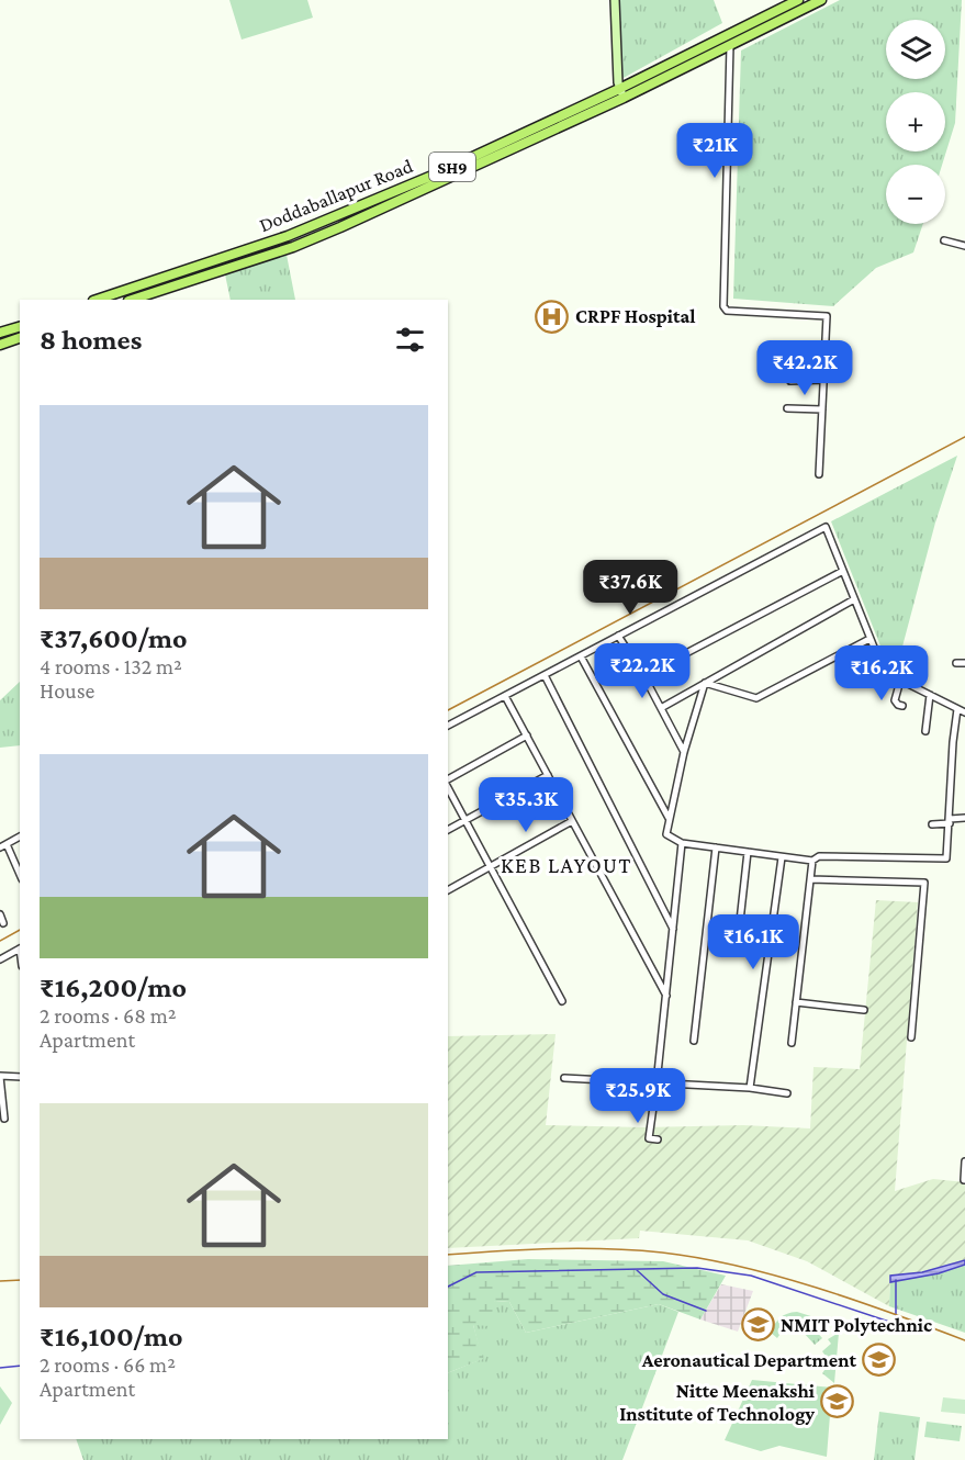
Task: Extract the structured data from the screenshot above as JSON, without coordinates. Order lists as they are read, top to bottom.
{
  "streets": {
    "main road": ["SH9", "Doddaballapur Road"]
  },
  "districts": ["KEB LAYOUT"],
  "places": {
    "hospital": ["CRPF Hospital"],
    "school or university": ["NMIT Polytechnic", "Aeronautical Department", "Nitte Meenakshi Institute of Technology"]
  },
  "page": {
    "map_buttons": ["+", "−"],
    "price": [
      "₹21K",
      "₹42.2K",
      "₹37.6K",
      "₹22.2K",
      "₹16.2K",
      "₹35.3K",
      "₹16.1K",
      "₹25.9K"
    ],
    "heading": "8 homes",
    "list": [
      {
        "name": "₹37,600/mo",
        "note": "4 rooms · 132 m² · House"
      },
      {
        "name": "₹16,200/mo",
        "note": "2 rooms · 68 m² · Apartment"
      },
      {
        "name": "₹16,100/mo",
        "note": "2 rooms · 66 m² · Apartment"
      }
    ]
  }
}
